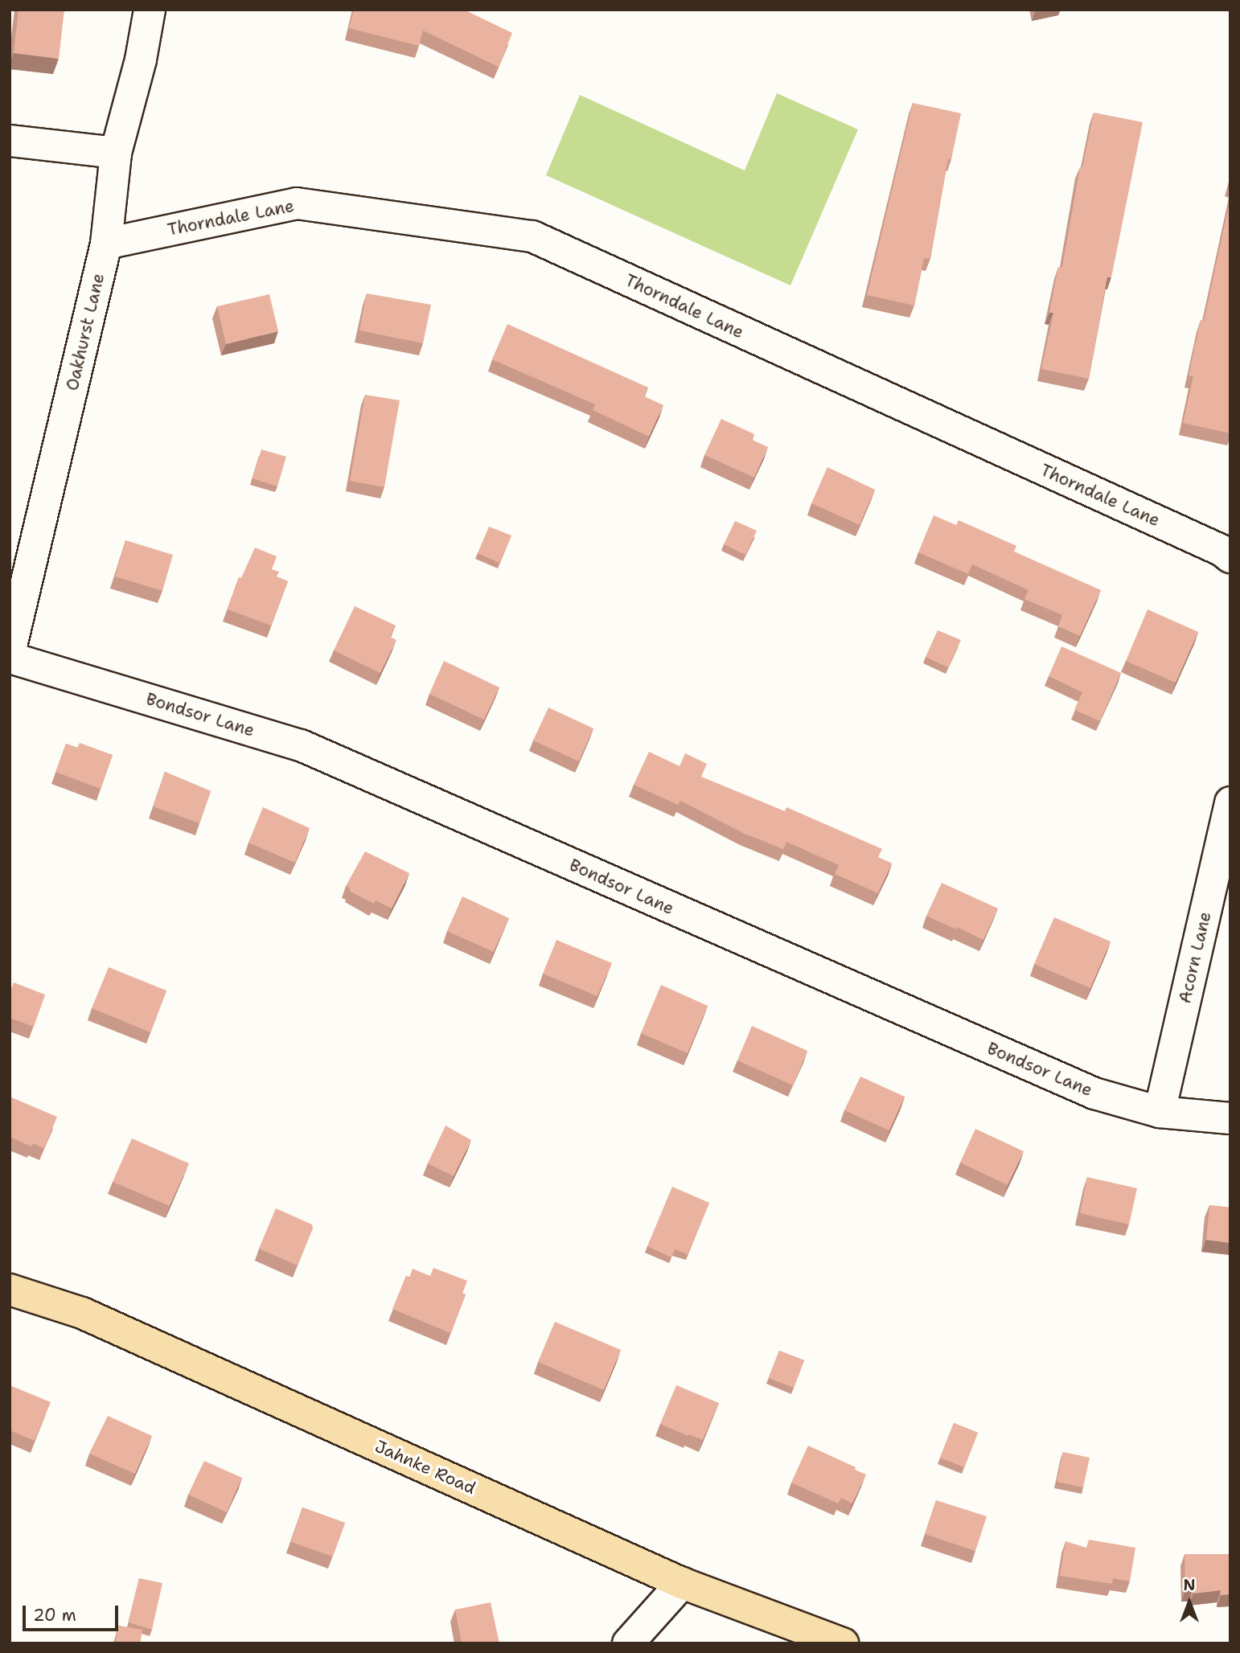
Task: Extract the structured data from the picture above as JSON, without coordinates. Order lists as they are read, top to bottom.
{
  "streets": {
    "main road": ["Jahnke Road"],
    "street": [
      "Thorndale Lane",
      "Oakhurst Lane",
      "Bondsor Lane",
      "Acorn Lane"
    ]
  },
  "crossings": [
    ["Thorndale Lane", "Oakhurst Lane"],
    ["Bondsor Lane", "Acorn Lane"]
  ],
  "scale_bar": "20 m",
  "north": "top"
}
